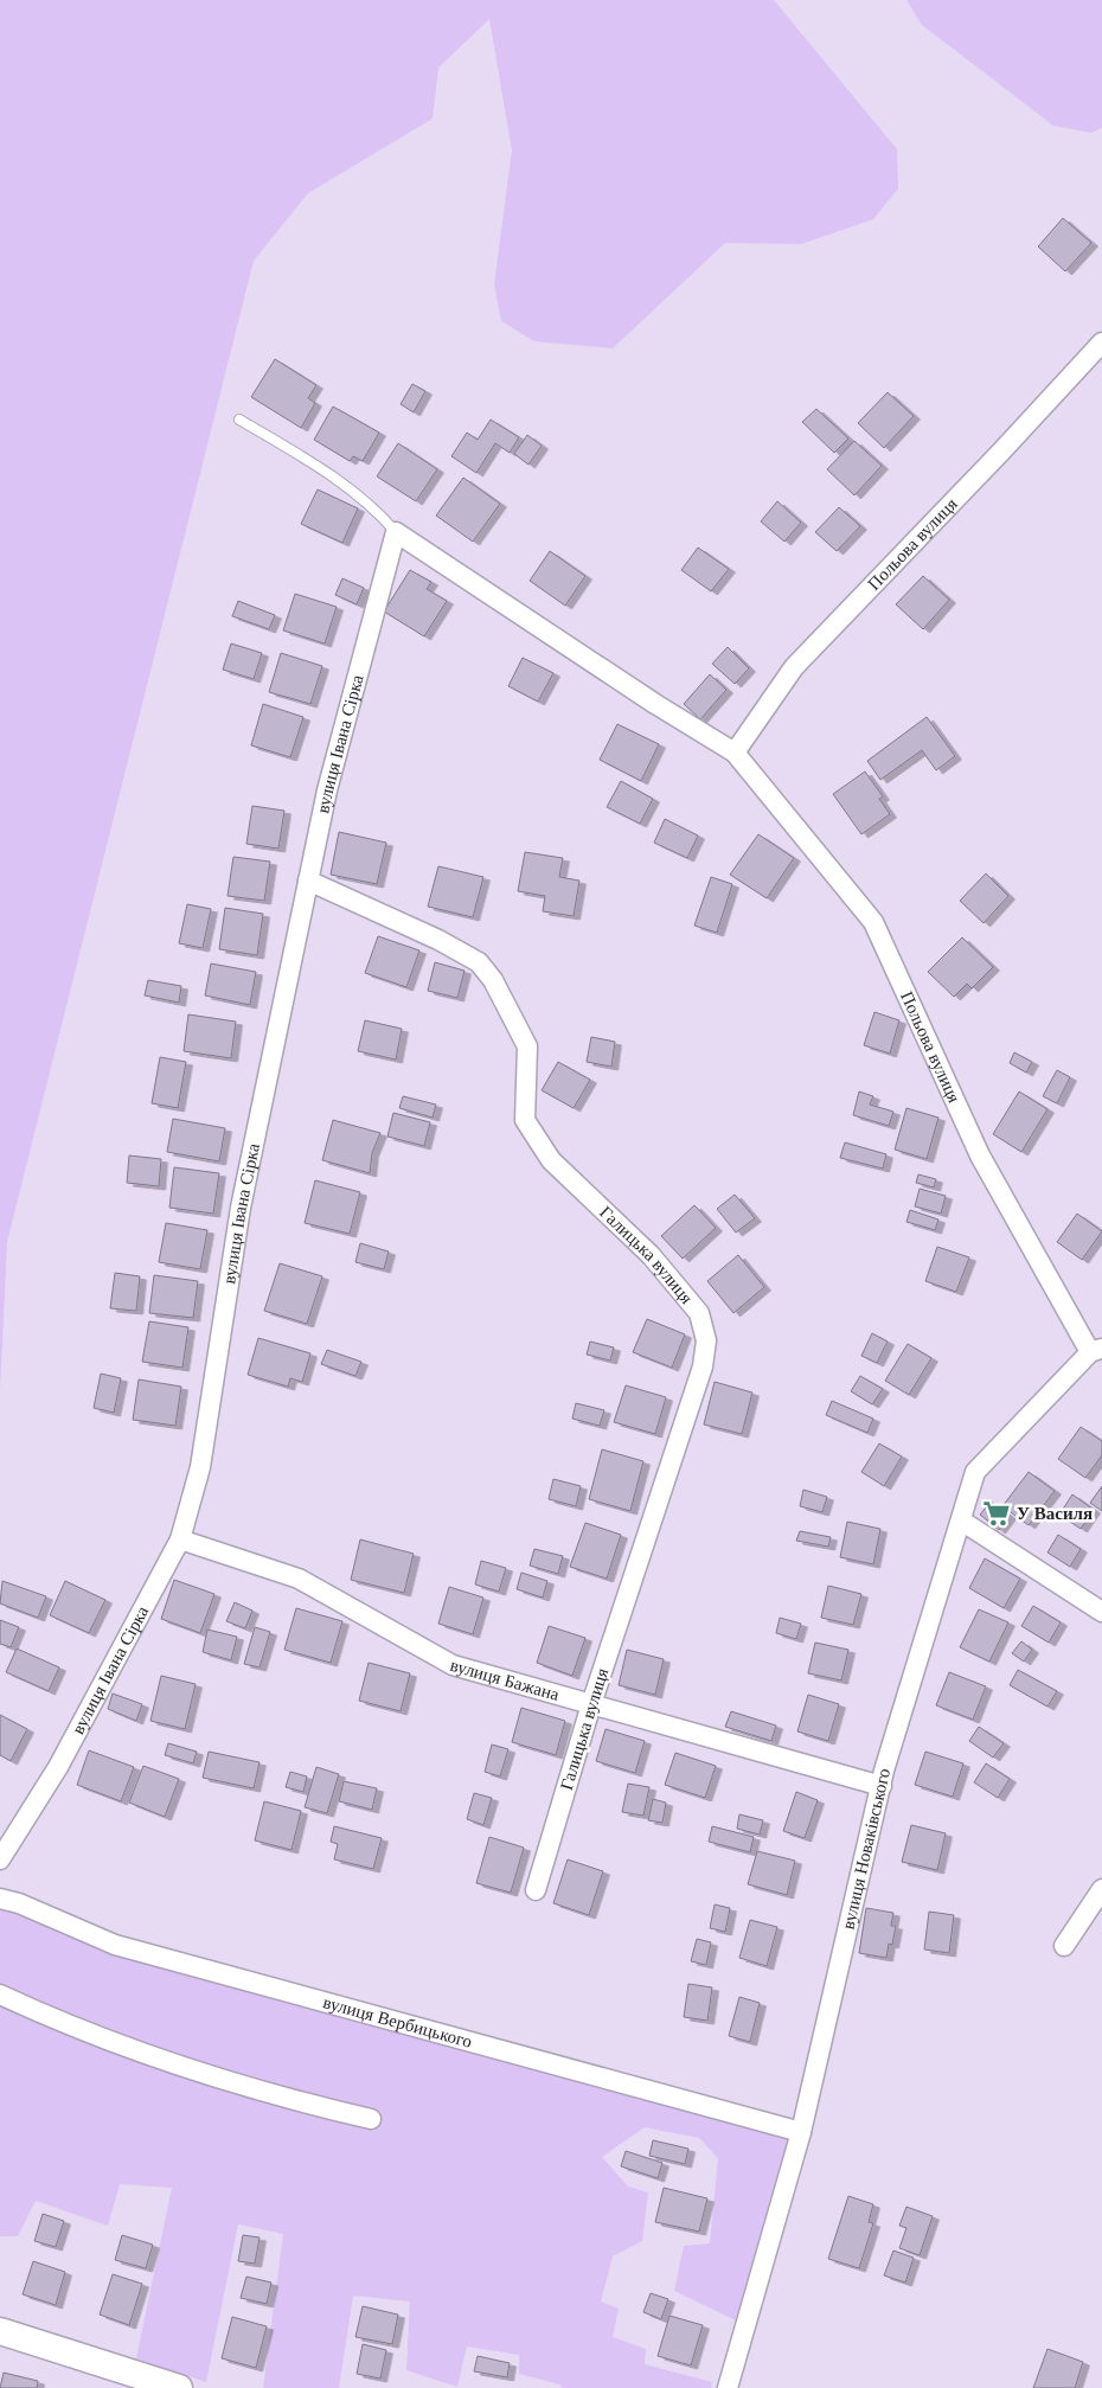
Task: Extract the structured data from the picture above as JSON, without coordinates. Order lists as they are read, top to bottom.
{
  "streets": {
    "street": [
      "Польова вулиця",
      "вулиця Івана Сірка",
      "Галицька вулиця",
      "вулиця Бажана",
      "вулиця Новаківського",
      "вулиця Вербицького"
    ]
  },
  "crossings": [
    ["Польова вулиця", "вулиця Івана Сірка"],
    ["Польова вулиця", "вулиця Новаківського"],
    ["вулиця Івана Сірка", "Галицька вулиця"],
    ["вулиця Івана Сірка", "вулиця Бажана"],
    ["Галицька вулиця", "вулиця Бажана"],
    ["вулиця Бажана", "вулиця Новаківського"],
    ["вулиця Новаківського", "вулиця Вербицького"]
  ],
  "places": {
    "supermarket": ["У Василя"]
  }
}
